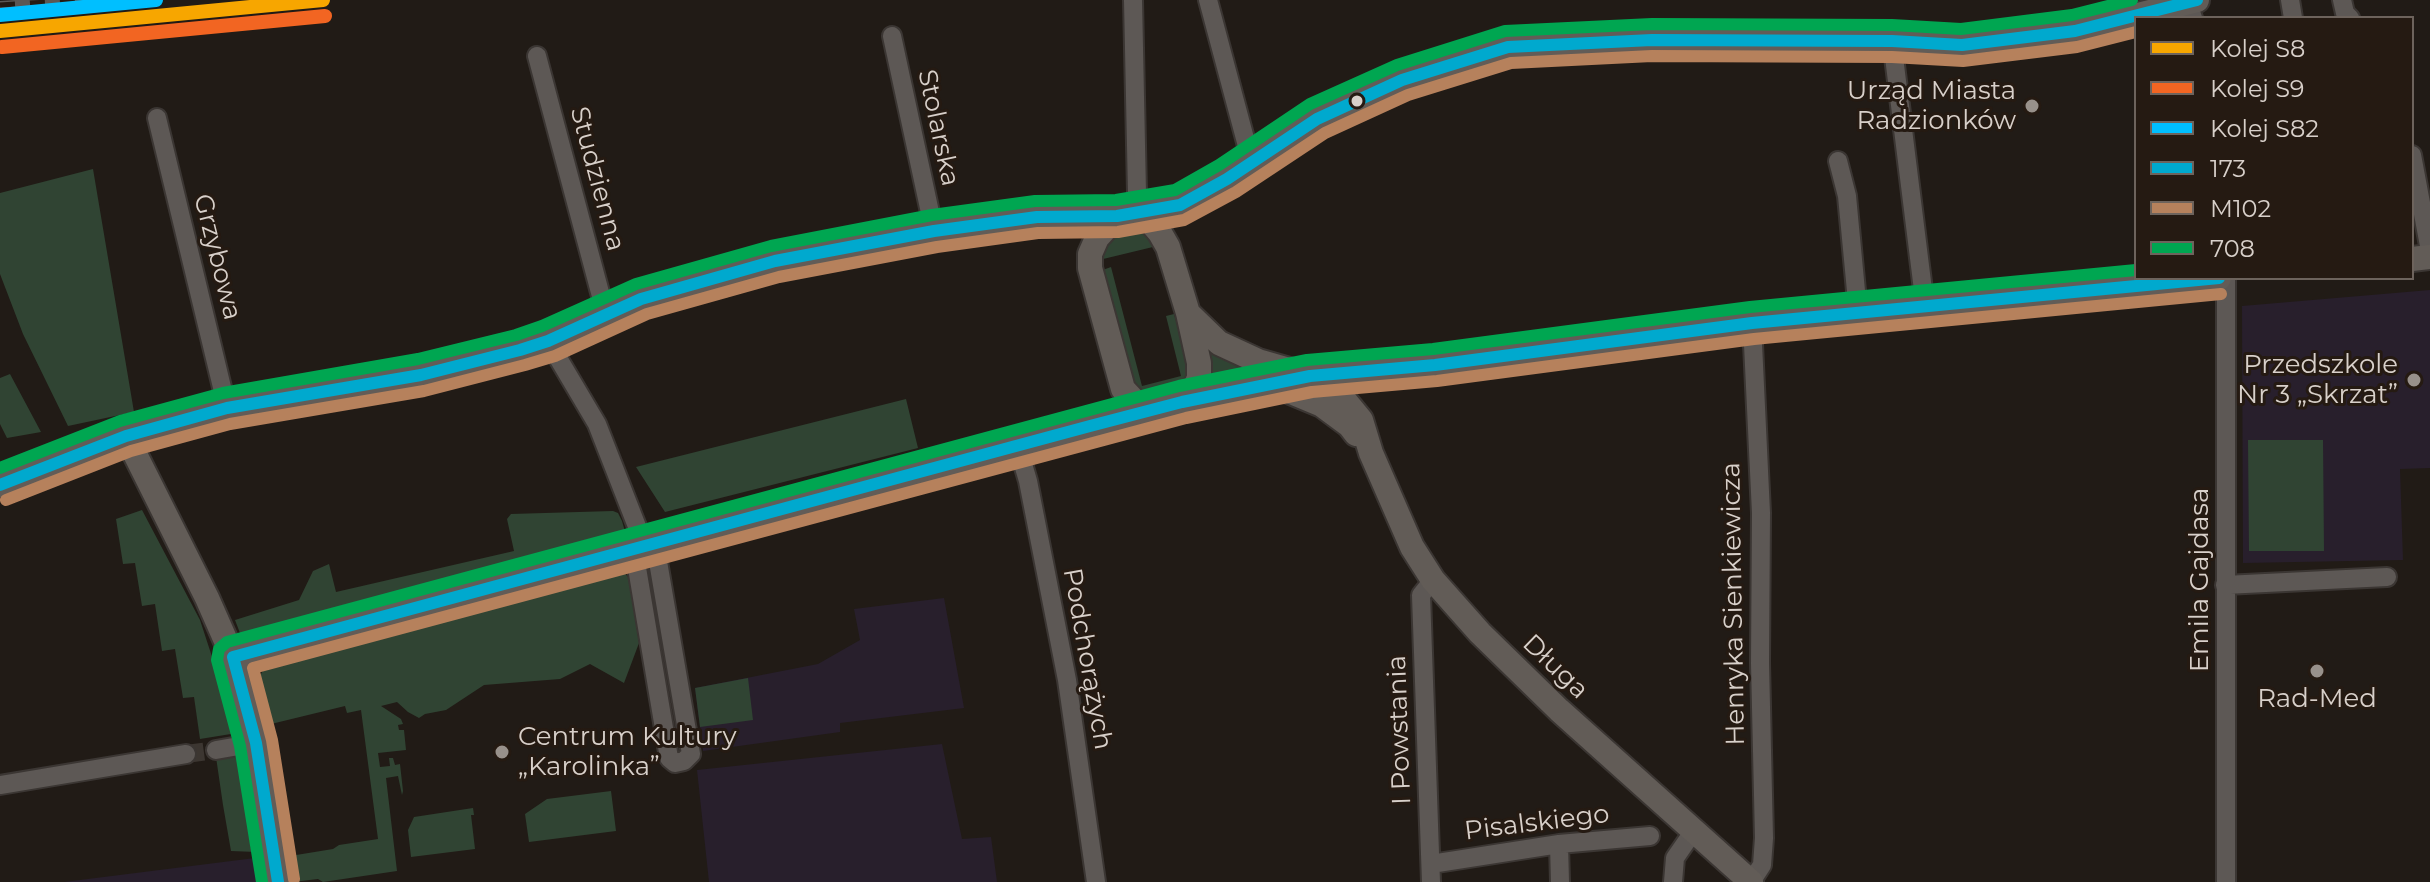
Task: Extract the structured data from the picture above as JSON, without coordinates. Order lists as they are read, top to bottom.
{
  "streets": {
    "street": [
      "Stolarska",
      "Studzienna",
      "Grzybowa",
      "Emila Gajdasa",
      "Henryka Sienkiewicza",
      "Podchorążych",
      "Długa",
      "I Powstania",
      "Pisalskiego"
    ]
  },
  "crossings": [
    ["Henryka Sienkiewicza", "Długa"],
    ["Długa", "I Powstania"],
    ["I Powstania", "Pisalskiego"]
  ],
  "places": [
    "Urząd Miasta Radzionków",
    "Przedszkole Nr 3 „Skrzat”",
    "Rad-Med",
    "Centrum Kultury „Karolinka”"
  ],
  "lines": [
    "rail line S8",
    "rail line S82",
    "transit line 173",
    "transit line 708",
    "rail line S9",
    "transit line M102"
  ],
  "legend": [
    "Kolej S8",
    "Kolej S9",
    "Kolej S82",
    "173",
    "M102",
    "708"
  ]
}
